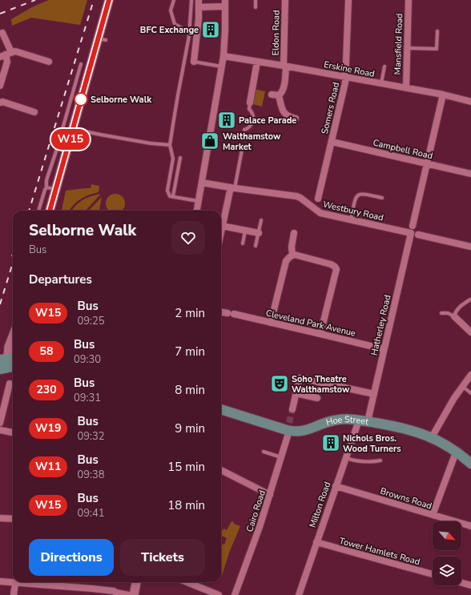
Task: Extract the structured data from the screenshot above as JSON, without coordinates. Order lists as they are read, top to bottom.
{
  "streets": {
    "main road": ["Hoe Street"],
    "street": [
      "Eldon Road",
      "Mansfield Road",
      "Erskine Road",
      "Somers Road",
      "Campbell Road",
      "Westbury Road",
      "Cleveland Park Avenue",
      "Hatherley Road",
      "Browns Road",
      "Milton Road",
      "Cairo Road",
      "Tower Hamlets Road"
    ]
  },
  "crossings": [
    ["Eldon Road", "Erskine Road"],
    ["Mansfield Road", "Erskine Road"],
    ["Erskine Road", "Somers Road"],
    ["Somers Road", "Campbell Road"],
    ["Westbury Road", "Hatherley Road"],
    ["Cleveland Park Avenue", "Hatherley Road"],
    ["Hatherley Road", "Hoe Street"],
    ["Hatherley Road", "Milton Road"],
    ["Hoe Street", "Milton Road"],
    ["Hoe Street", "Cairo Road"],
    ["Browns Road", "Milton Road"],
    ["Milton Road", "Tower Hamlets Road"]
  ],
  "places": {
    "building": ["BFC Exchange", "Palace Parade", "Nichols Bros. Wood Turners"],
    "other": ["Selborne Walk"],
    "shop": ["Walthamstow Market"],
    "theatre": ["Soho Theatre Walthamstow"]
  },
  "lines": ["bus line W15"],
  "north": "bottom right",
  "page": {
    "on_map": "W15",
    "heading": [
      ["Selborne Walk", "Bus"],
      "Departures"
    ],
    "list": [
      {
        "mark": "W15",
        "name": "Bus",
        "note": "09:25",
        "value": "2 min"
      },
      {
        "mark": "58",
        "name": "Bus",
        "note": "09:30",
        "value": "7 min"
      },
      {
        "mark": "230",
        "name": "Bus",
        "note": "09:31",
        "value": "8 min"
      },
      {
        "mark": "W19",
        "name": "Bus",
        "note": "09:32",
        "value": "9 min"
      },
      {
        "mark": "W11",
        "name": "Bus",
        "note": "09:38",
        "value": "15 min"
      },
      {
        "mark": "W15",
        "name": "Bus",
        "note": "09:41",
        "value": "18 min"
      }
    ],
    "buttons": ["Directions", "Tickets"]
  }
}
